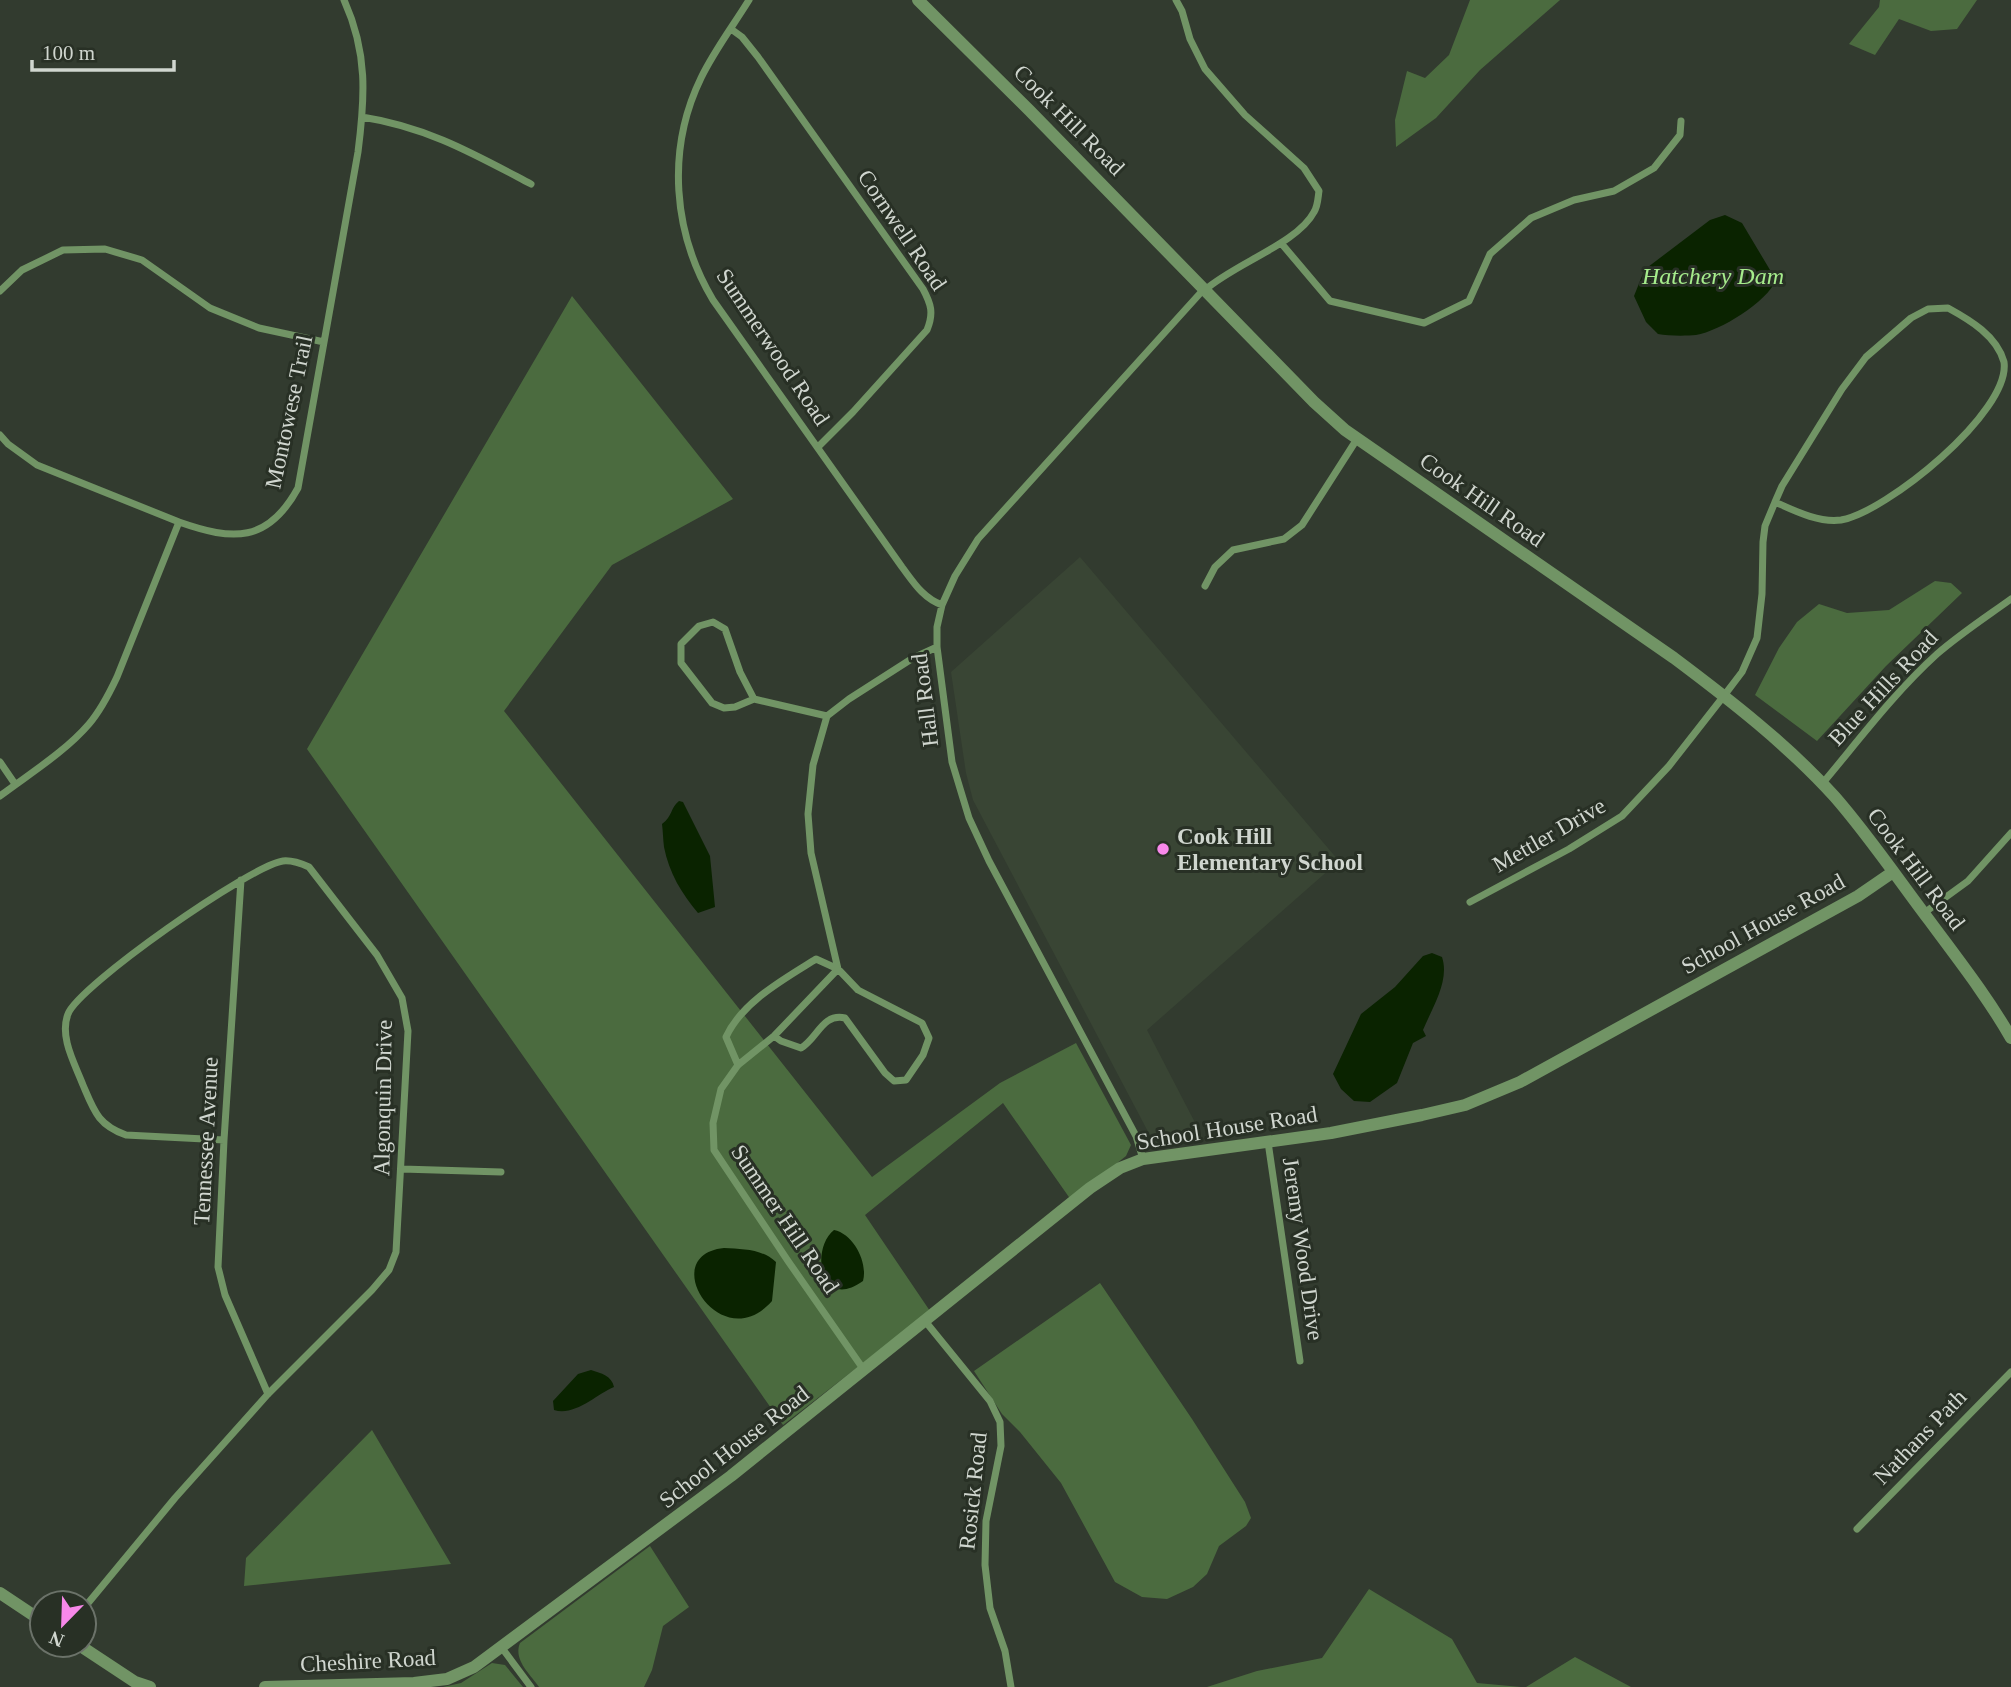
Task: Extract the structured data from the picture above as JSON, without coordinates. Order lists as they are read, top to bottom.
{
  "streets": {
    "street": [
      "Cook Hill Road",
      "Cornwell Road",
      "Summerwood Road",
      "Montowese Trail",
      "Blue Hills Road",
      "Hall Road",
      "Mettler Drive",
      "School House Road",
      "Algonquin Drive",
      "Tennessee Avenue",
      "Summer Hill Road",
      "Jeremy Wood Drive",
      "Nathans Path",
      "Rosick Road",
      "Cheshire Road"
    ]
  },
  "crossings": [
    ["Cook Hill Road", "Blue Hills Road"],
    ["Cook Hill Road", "Hall Road"],
    ["Cook Hill Road", "Mettler Drive"],
    ["Cook Hill Road", "School House Road"],
    ["Cornwell Road", "Summerwood Road"],
    ["Summerwood Road", "Hall Road"],
    ["Hall Road", "School House Road"],
    ["School House Road", "Summer Hill Road"],
    ["School House Road", "Jeremy Wood Drive"],
    ["School House Road", "Rosick Road"],
    ["School House Road", "Cheshire Road"],
    ["Algonquin Drive", "Tennessee Avenue"]
  ],
  "water": ["Hatchery Dam"],
  "places": ["Cook Hill Elementary School"],
  "scale_bar": "100 m",
  "north": "bottom left"
}
